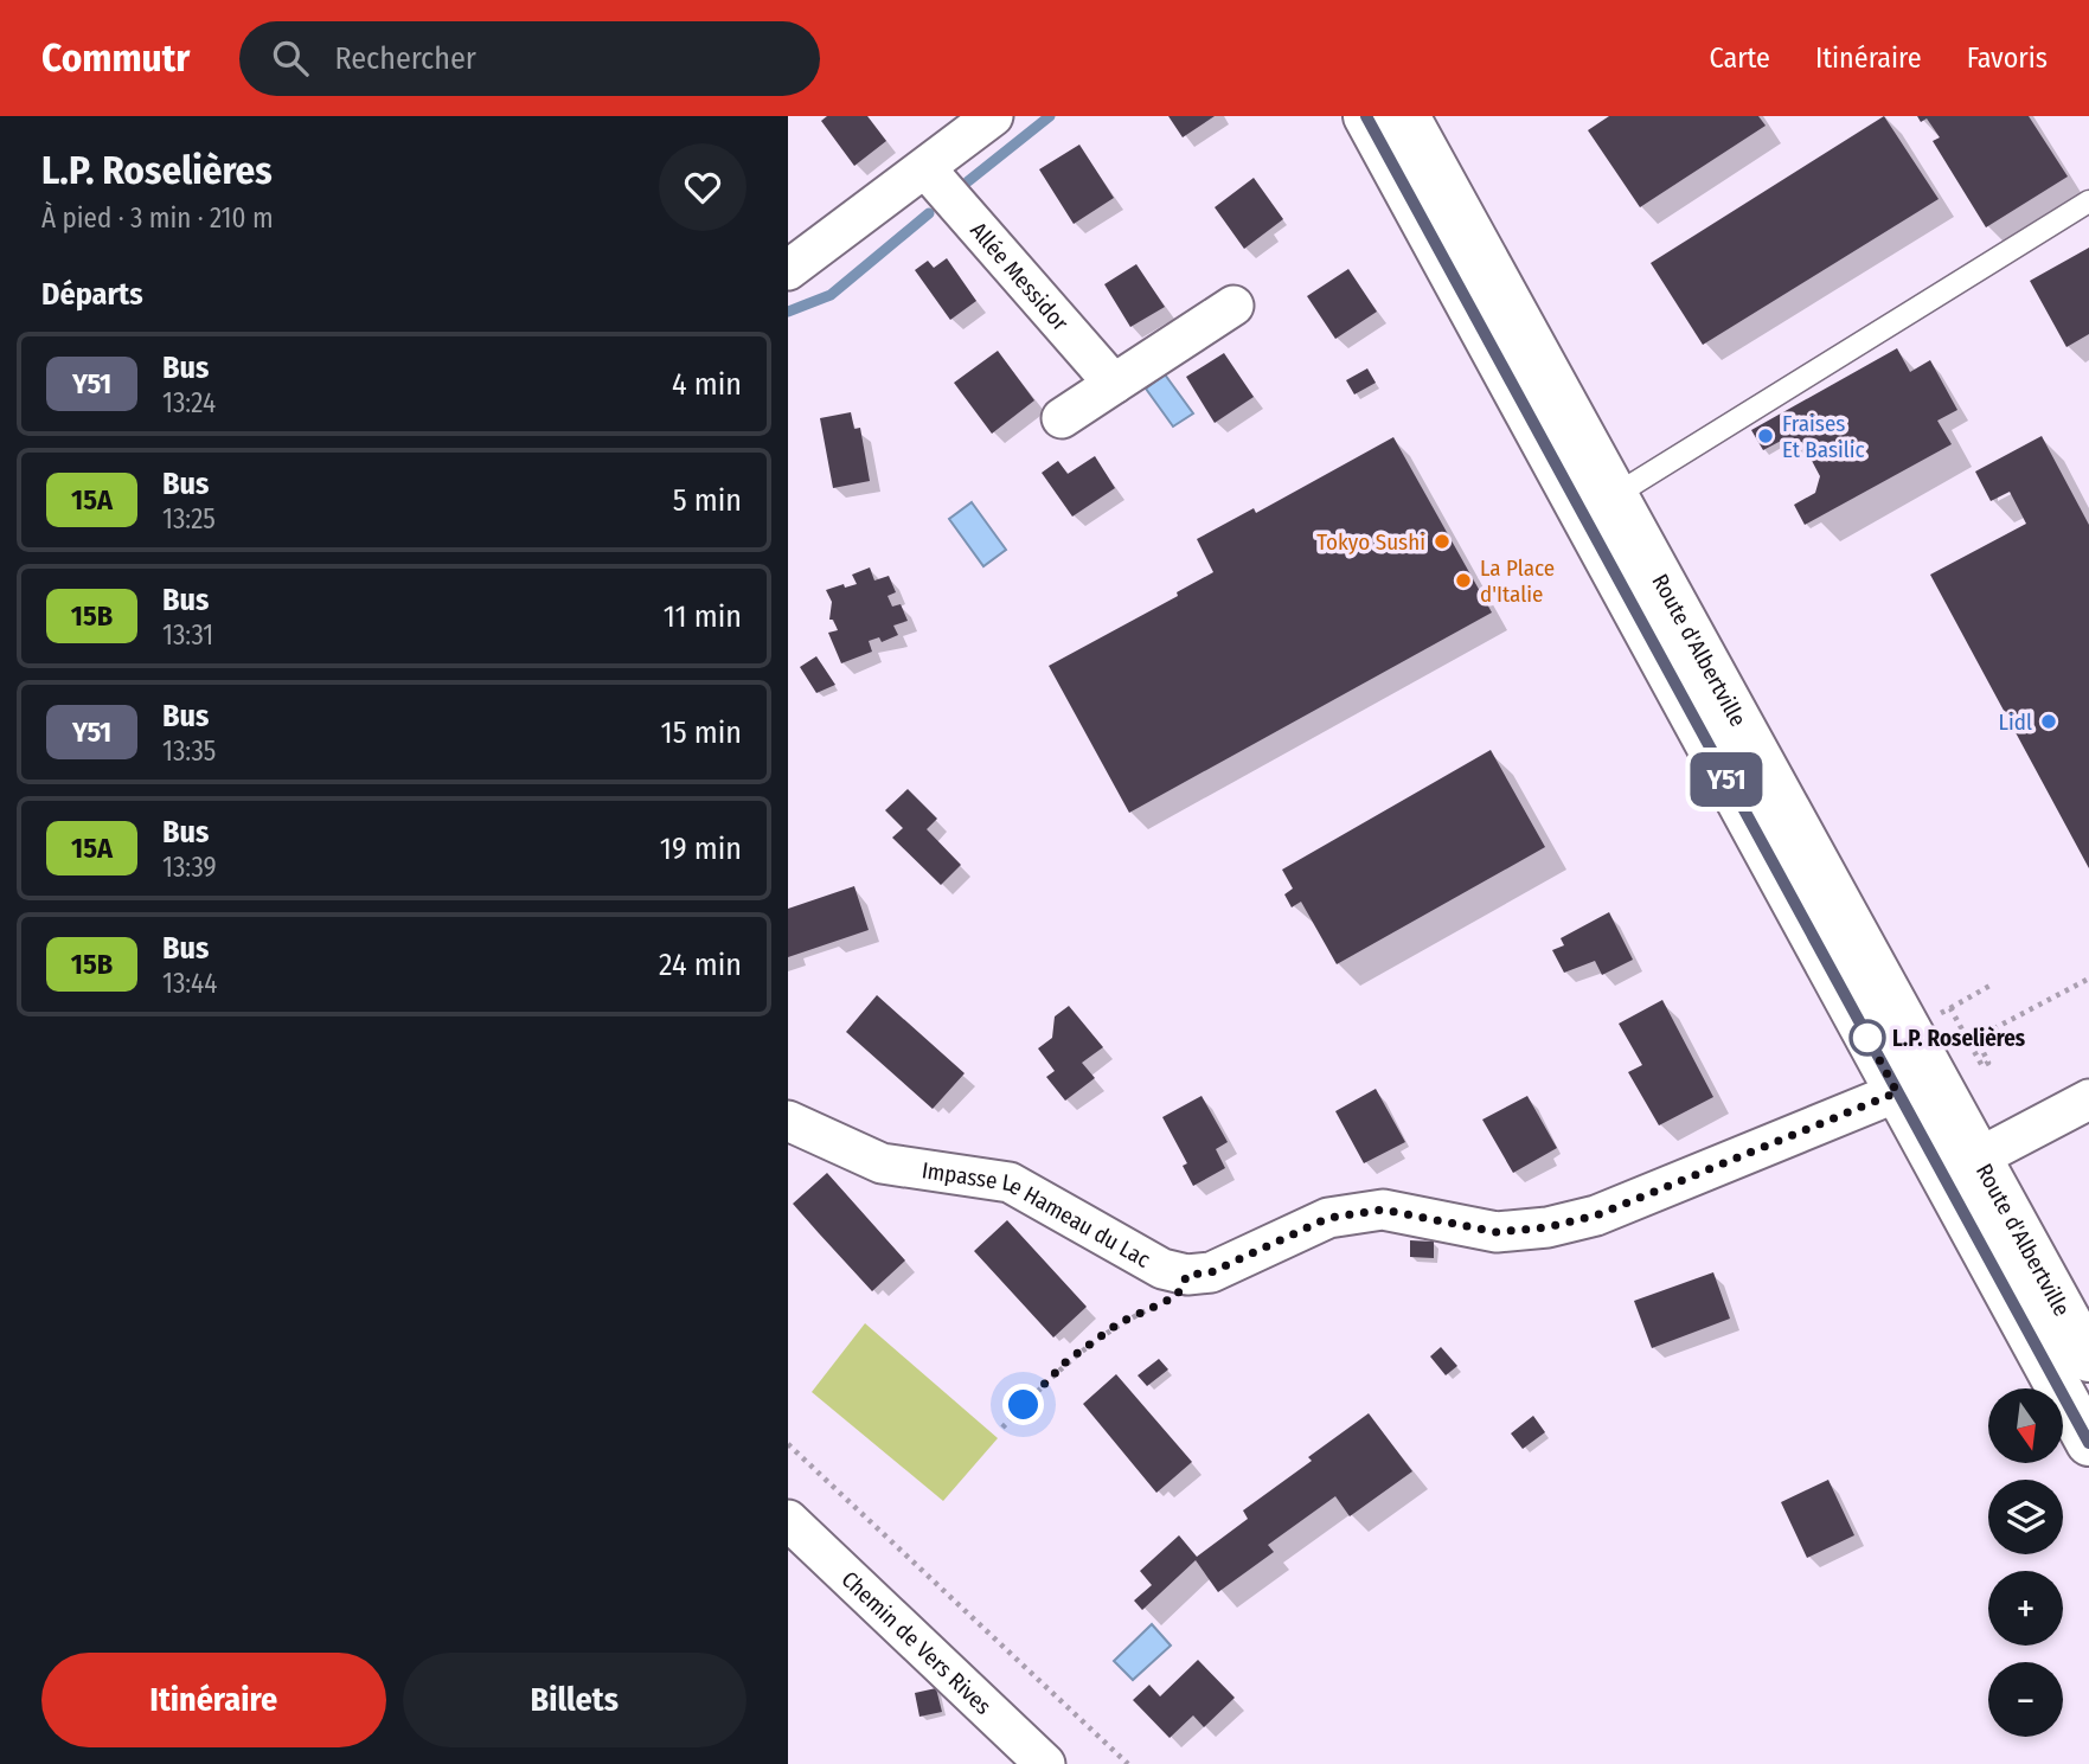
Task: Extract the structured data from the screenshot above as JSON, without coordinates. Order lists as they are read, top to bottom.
{
  "streets": {
    "main road": ["Route d'Albertville"],
    "street": ["Allée Messidor", "Impasse Le Hameau du Lac", "Chemin de Vers Rives"]
  },
  "places": [
    "Fraises Et Basilic",
    "Tokyo Sushi",
    "La Place d'Italie",
    "Lidl",
    "L.P. Roselières"
  ],
  "lines": ["bus line Y51"],
  "north": "bottom",
  "page": {
    "header": "Commutr",
    "search": "Rechercher",
    "nav": ["Carte", "Itinéraire", "Favoris"],
    "heading": [
      ["L.P. Roselières", "À pied · 3 min · 210 m"],
      "Départs"
    ],
    "on_map": "Y51",
    "list": [
      {
        "mark": "Y51",
        "name": "Bus",
        "note": "13:24",
        "value": "4 min"
      },
      {
        "mark": "15A",
        "name": "Bus",
        "note": "13:25",
        "value": "5 min"
      },
      {
        "mark": "15B",
        "name": "Bus",
        "note": "13:31",
        "value": "11 min"
      },
      {
        "mark": "Y51",
        "name": "Bus",
        "note": "13:35",
        "value": "15 min"
      },
      {
        "mark": "15A",
        "name": "Bus",
        "note": "13:39",
        "value": "19 min"
      },
      {
        "mark": "15B",
        "name": "Bus",
        "note": "13:44",
        "value": "24 min"
      }
    ],
    "map_buttons": ["+", "−"],
    "buttons": ["Itinéraire", "Billets"]
  }
}
